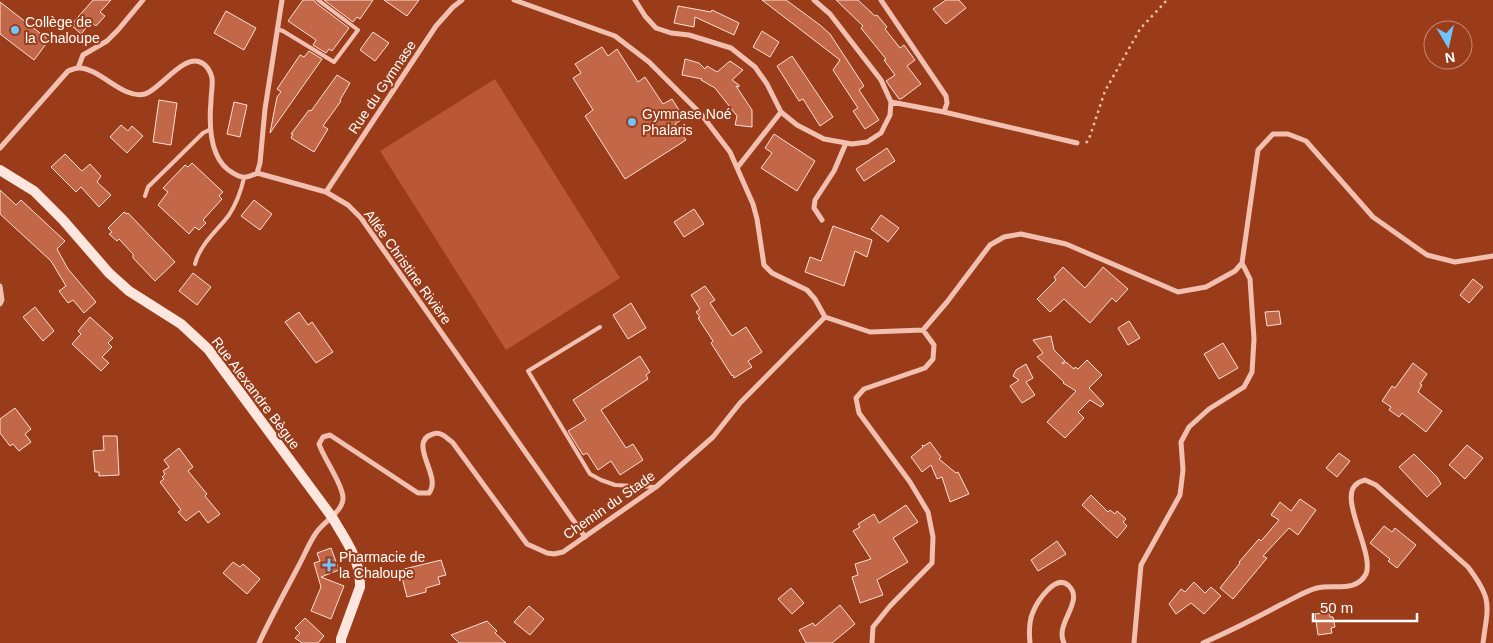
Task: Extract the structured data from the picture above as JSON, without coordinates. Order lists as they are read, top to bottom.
{
  "streets": {
    "main road": ["Rue Alexandre Bègue"],
    "street": ["Rue du Gymnase", "Allée Christine Rivière", "Chemin du Stade"]
  },
  "crossings": [
    ["Rue du Gymnase", "Allée Christine Rivière"],
    ["Allée Christine Rivière", "Chemin du Stade"],
    ["Rue Alexandre Bègue", "Chemin du Stade"]
  ],
  "places": {
    "other": ["Collège de la Chaloupe", "Gymnase Noé Phalaris"],
    "health": ["Pharmacie de la Chaloupe"]
  },
  "scale_bar": "50 m",
  "north": "bottom"
}
